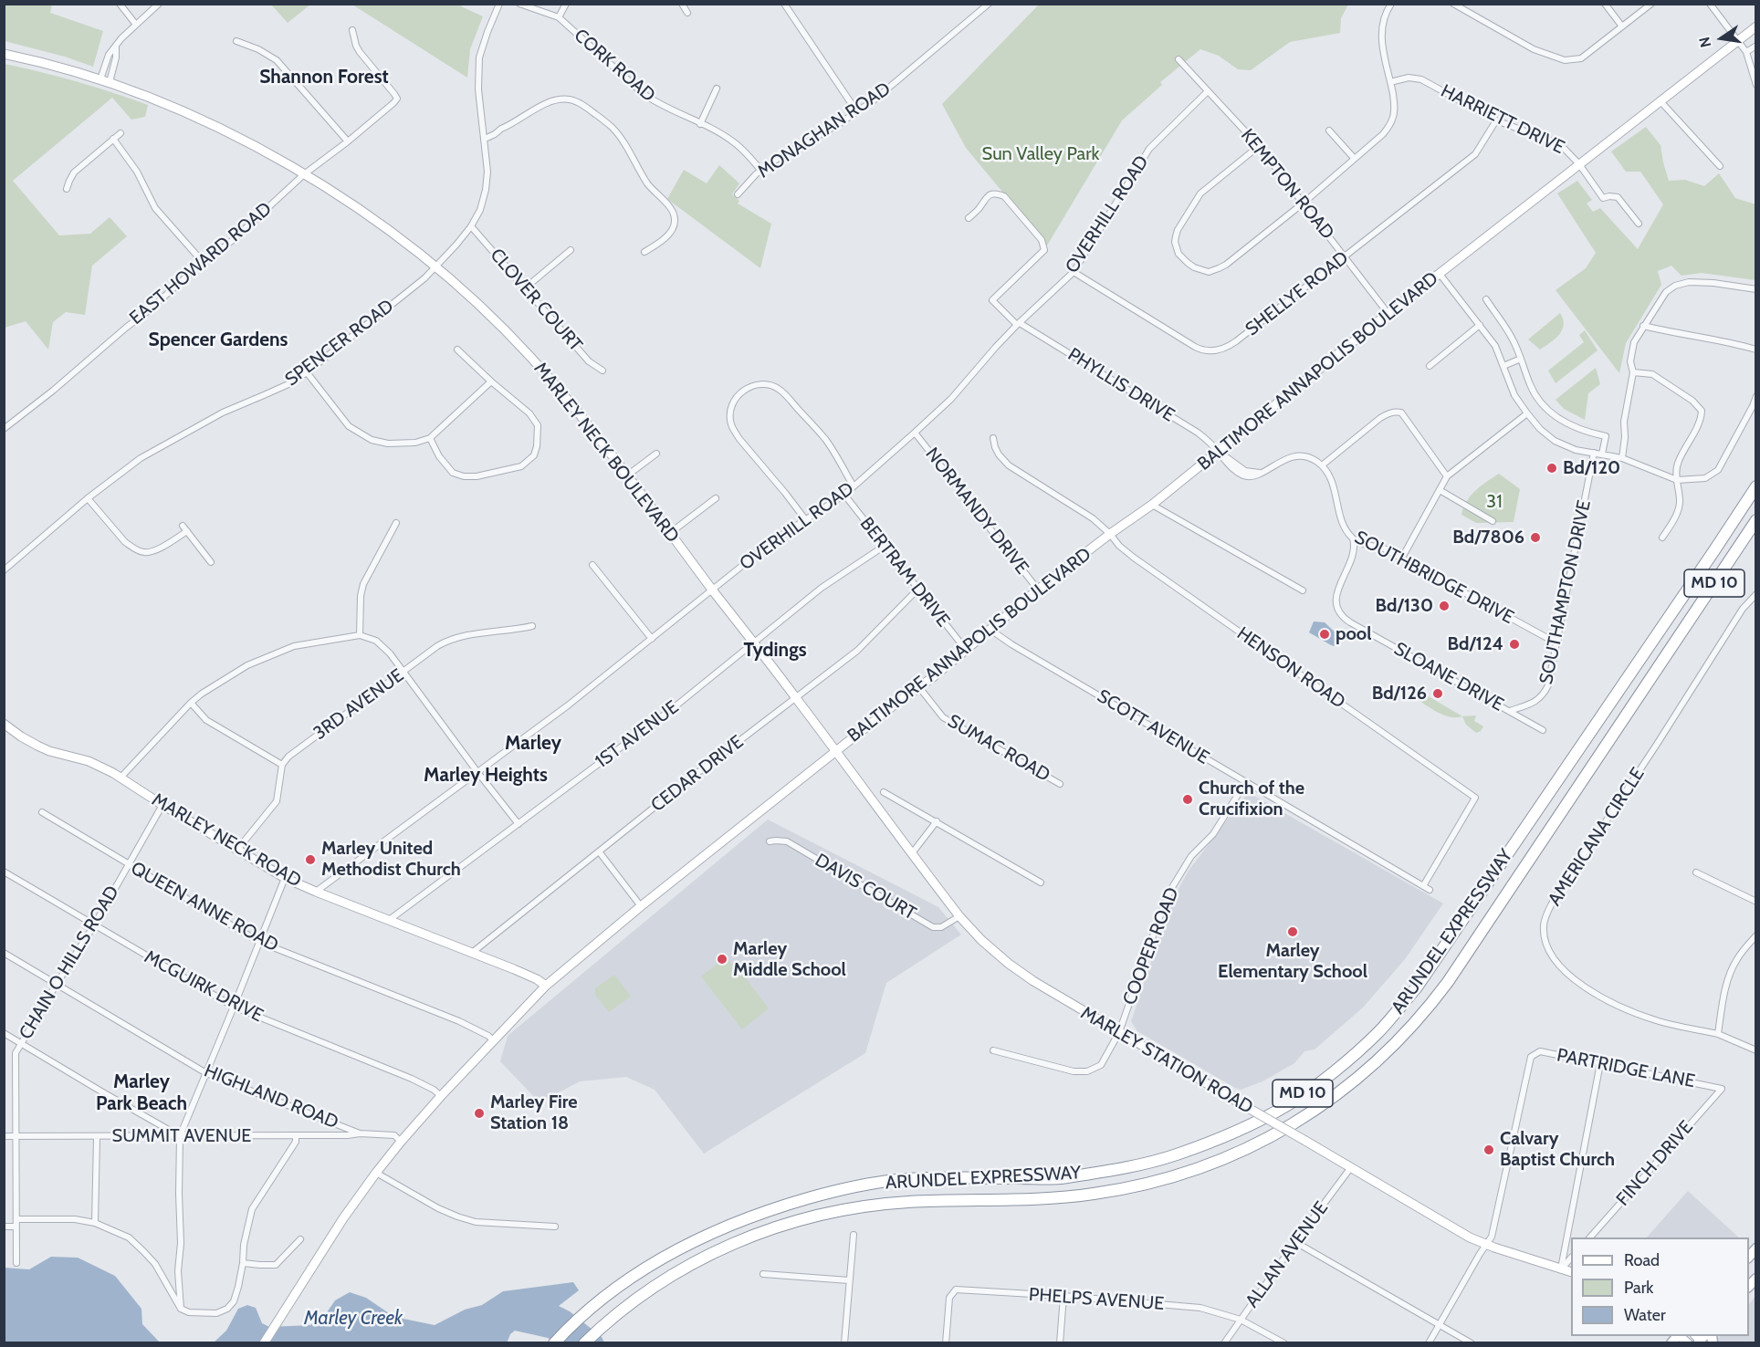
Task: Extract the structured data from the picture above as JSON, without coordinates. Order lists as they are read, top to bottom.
{
  "streets": {
    "highway": ["MD 10", "ARUNDEL EXPRESSWAY"],
    "main road": [
      "BALTIMORE ANNAPOLIS BOULEVARD",
      "MARLEY NECK BOULEVARD",
      "MARLEY NECK ROAD",
      "MARLEY STATION ROAD"
    ],
    "street": [
      "CORK ROAD",
      "HARRIETT DRIVE",
      "MONAGHAN ROAD",
      "KEMPTON ROAD",
      "OVERHILL ROAD",
      "EAST HOWARD ROAD",
      "SHELLYE ROAD",
      "CLOVER COURT",
      "SPENCER ROAD",
      "PHYLLIS DRIVE",
      "NORMANDY DRIVE",
      "BERTRAM DRIVE",
      "SOUTHBRIDGE DRIVE",
      "SOUTHAMPTON DRIVE",
      "HENSON ROAD",
      "SLOANE DRIVE",
      "3RD AVENUE",
      "SCOTT AVENUE",
      "1ST AVENUE",
      "SUMAC ROAD",
      "CEDAR DRIVE",
      "AMERICANA CIRCLE",
      "DAVIS COURT",
      "QUEEN ANNE ROAD",
      "COOPER ROAD",
      "CHAIN O HILLS ROAD",
      "MCGUIRK DRIVE",
      "PARTRIDGE LANE",
      "HIGHLAND ROAD",
      "SUMMIT AVENUE",
      "FINCH DRIVE",
      "ALLAN AVENUE",
      "PHELPS AVENUE"
    ]
  },
  "crossings": [
    ["CORK ROAD", "MONAGHAN ROAD"],
    ["HARRIETT DRIVE", "SHELLYE ROAD"],
    ["HARRIETT DRIVE", "BALTIMORE ANNAPOLIS BOULEVARD"],
    ["KEMPTON ROAD", "OVERHILL ROAD"],
    ["KEMPTON ROAD", "SHELLYE ROAD"],
    ["KEMPTON ROAD", "BALTIMORE ANNAPOLIS BOULEVARD"],
    ["OVERHILL ROAD", "SHELLYE ROAD"],
    ["OVERHILL ROAD", "PHYLLIS DRIVE"],
    ["OVERHILL ROAD", "MARLEY NECK BOULEVARD"],
    ["OVERHILL ROAD", "NORMANDY DRIVE"],
    ["OVERHILL ROAD", "BERTRAM DRIVE"],
    ["OVERHILL ROAD", "MARLEY NECK ROAD"],
    ["EAST HOWARD ROAD", "MARLEY NECK BOULEVARD"],
    ["CLOVER COURT", "SPENCER ROAD"],
    ["SPENCER ROAD", "MARLEY NECK BOULEVARD"],
    ["BALTIMORE ANNAPOLIS BOULEVARD", "PHYLLIS DRIVE"],
    ["BALTIMORE ANNAPOLIS BOULEVARD", "MARLEY NECK BOULEVARD"],
    ["BALTIMORE ANNAPOLIS BOULEVARD", "NORMANDY DRIVE"],
    ["BALTIMORE ANNAPOLIS BOULEVARD", "BERTRAM DRIVE"],
    ["BALTIMORE ANNAPOLIS BOULEVARD", "HENSON ROAD"],
    ["BALTIMORE ANNAPOLIS BOULEVARD", "SCOTT AVENUE"],
    ["BALTIMORE ANNAPOLIS BOULEVARD", "SUMAC ROAD"],
    ["BALTIMORE ANNAPOLIS BOULEVARD", "MARLEY NECK ROAD"],
    ["BALTIMORE ANNAPOLIS BOULEVARD", "QUEEN ANNE ROAD"],
    ["BALTIMORE ANNAPOLIS BOULEVARD", "MCGUIRK DRIVE"],
    ["BALTIMORE ANNAPOLIS BOULEVARD", "MARLEY STATION ROAD"],
    ["BALTIMORE ANNAPOLIS BOULEVARD", "HIGHLAND ROAD"],
    ["MARLEY NECK BOULEVARD", "1ST AVENUE"],
    ["MARLEY NECK BOULEVARD", "CEDAR DRIVE"],
    ["MARLEY NECK BOULEVARD", "MARLEY STATION ROAD"],
    ["BERTRAM DRIVE", "1ST AVENUE"],
    ["BERTRAM DRIVE", "CEDAR DRIVE"],
    ["SOUTHBRIDGE DRIVE", "SOUTHAMPTON DRIVE"],
    ["SOUTHBRIDGE DRIVE", "SLOANE DRIVE"],
    ["SOUTHAMPTON DRIVE", "SLOANE DRIVE"],
    ["HENSON ROAD", "SCOTT AVENUE"],
    ["SCOTT AVENUE", "COOPER ROAD"],
    ["1ST AVENUE", "MARLEY NECK ROAD"],
    ["CEDAR DRIVE", "MARLEY NECK ROAD"],
    ["MARLEY NECK ROAD", "CHAIN O HILLS ROAD"],
    ["DAVIS COURT", "MARLEY STATION ROAD"],
    ["QUEEN ANNE ROAD", "CHAIN O HILLS ROAD"],
    ["COOPER ROAD", "MARLEY STATION ROAD"],
    ["CHAIN O HILLS ROAD", "MCGUIRK DRIVE"],
    ["CHAIN O HILLS ROAD", "HIGHLAND ROAD"],
    ["CHAIN O HILLS ROAD", "SUMMIT AVENUE"],
    ["MARLEY STATION ROAD", "PARTRIDGE LANE"],
    ["MARLEY STATION ROAD", "ALLAN AVENUE"],
    ["PARTRIDGE LANE", "FINCH DRIVE"],
    ["HIGHLAND ROAD", "SUMMIT AVENUE"],
    ["ALLAN AVENUE", "PHELPS AVENUE"]
  ],
  "districts": [
    "Shannon Forest",
    "Spencer Gardens",
    "Tydings",
    "Marley",
    "Marley Heights",
    "Marley Park Beach"
  ],
  "water": ["Marley Creek"],
  "parks": ["Sun Valley Park", "31"],
  "places": [
    "Bd/120",
    "Bd/7806",
    "Bd/130",
    "pool",
    "Bd/124",
    "Bd/126",
    "Church of the Crucifixion",
    "Marley United Methodist Church",
    "Marley Elementary School",
    "Marley Middle School",
    "Marley Fire Station 18",
    "Calvary Baptist Church"
  ],
  "legend": ["Road", "Park", "Water"],
  "north": "left"
}
